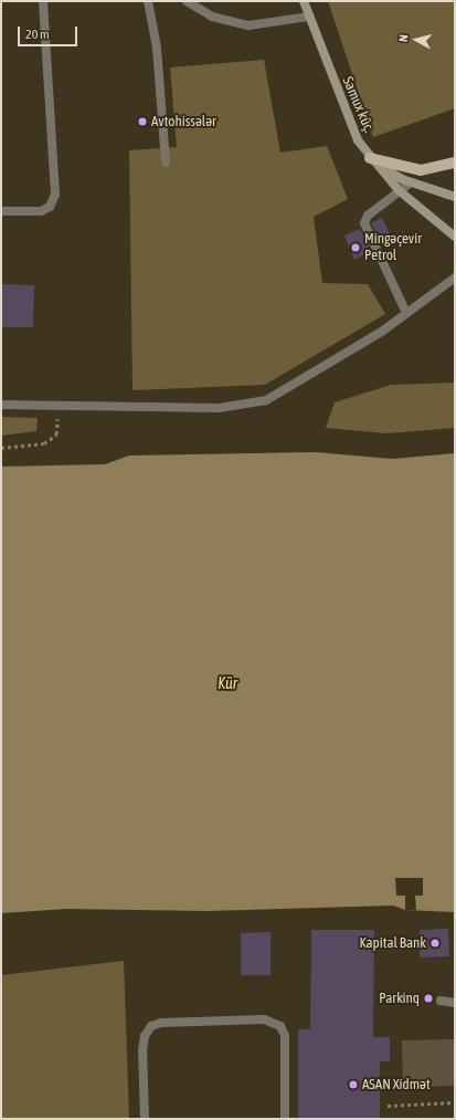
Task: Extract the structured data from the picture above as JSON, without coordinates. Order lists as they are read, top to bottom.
{
  "streets": {
    "main road": ["Samux küç."]
  },
  "water": ["Kür"],
  "places": [
    "Avtohissələr",
    "Mingəçevir Petrol",
    "Kapital Bank",
    "Parkinq",
    "ASAN Xidmət"
  ],
  "scale_bar": "20 m",
  "north": "left"
}
